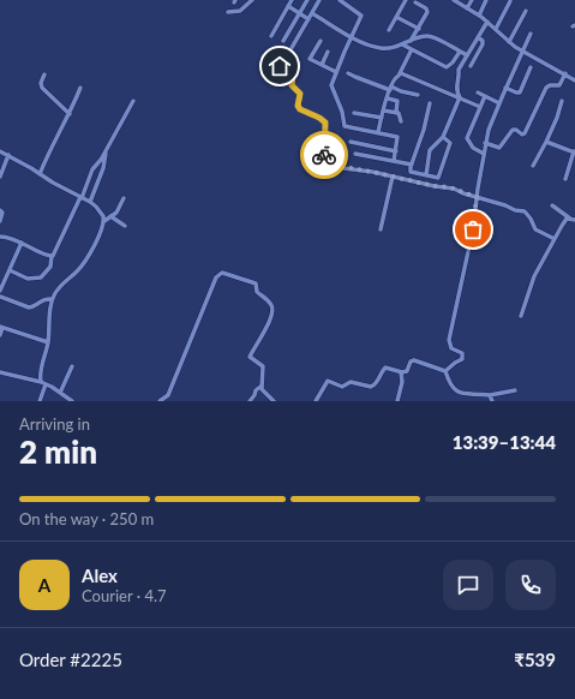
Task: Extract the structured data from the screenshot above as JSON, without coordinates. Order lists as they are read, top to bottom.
{
  "page": {
    "heading": ["2 min", "Arriving in", "13:39–13:44"],
    "panel": [
      "Alex",
      "Courier · 4.7",
      "Order #2225",
      "₹539"
    ],
    "bar": "On the way · 250 m",
    "round": "A"
  }
}
